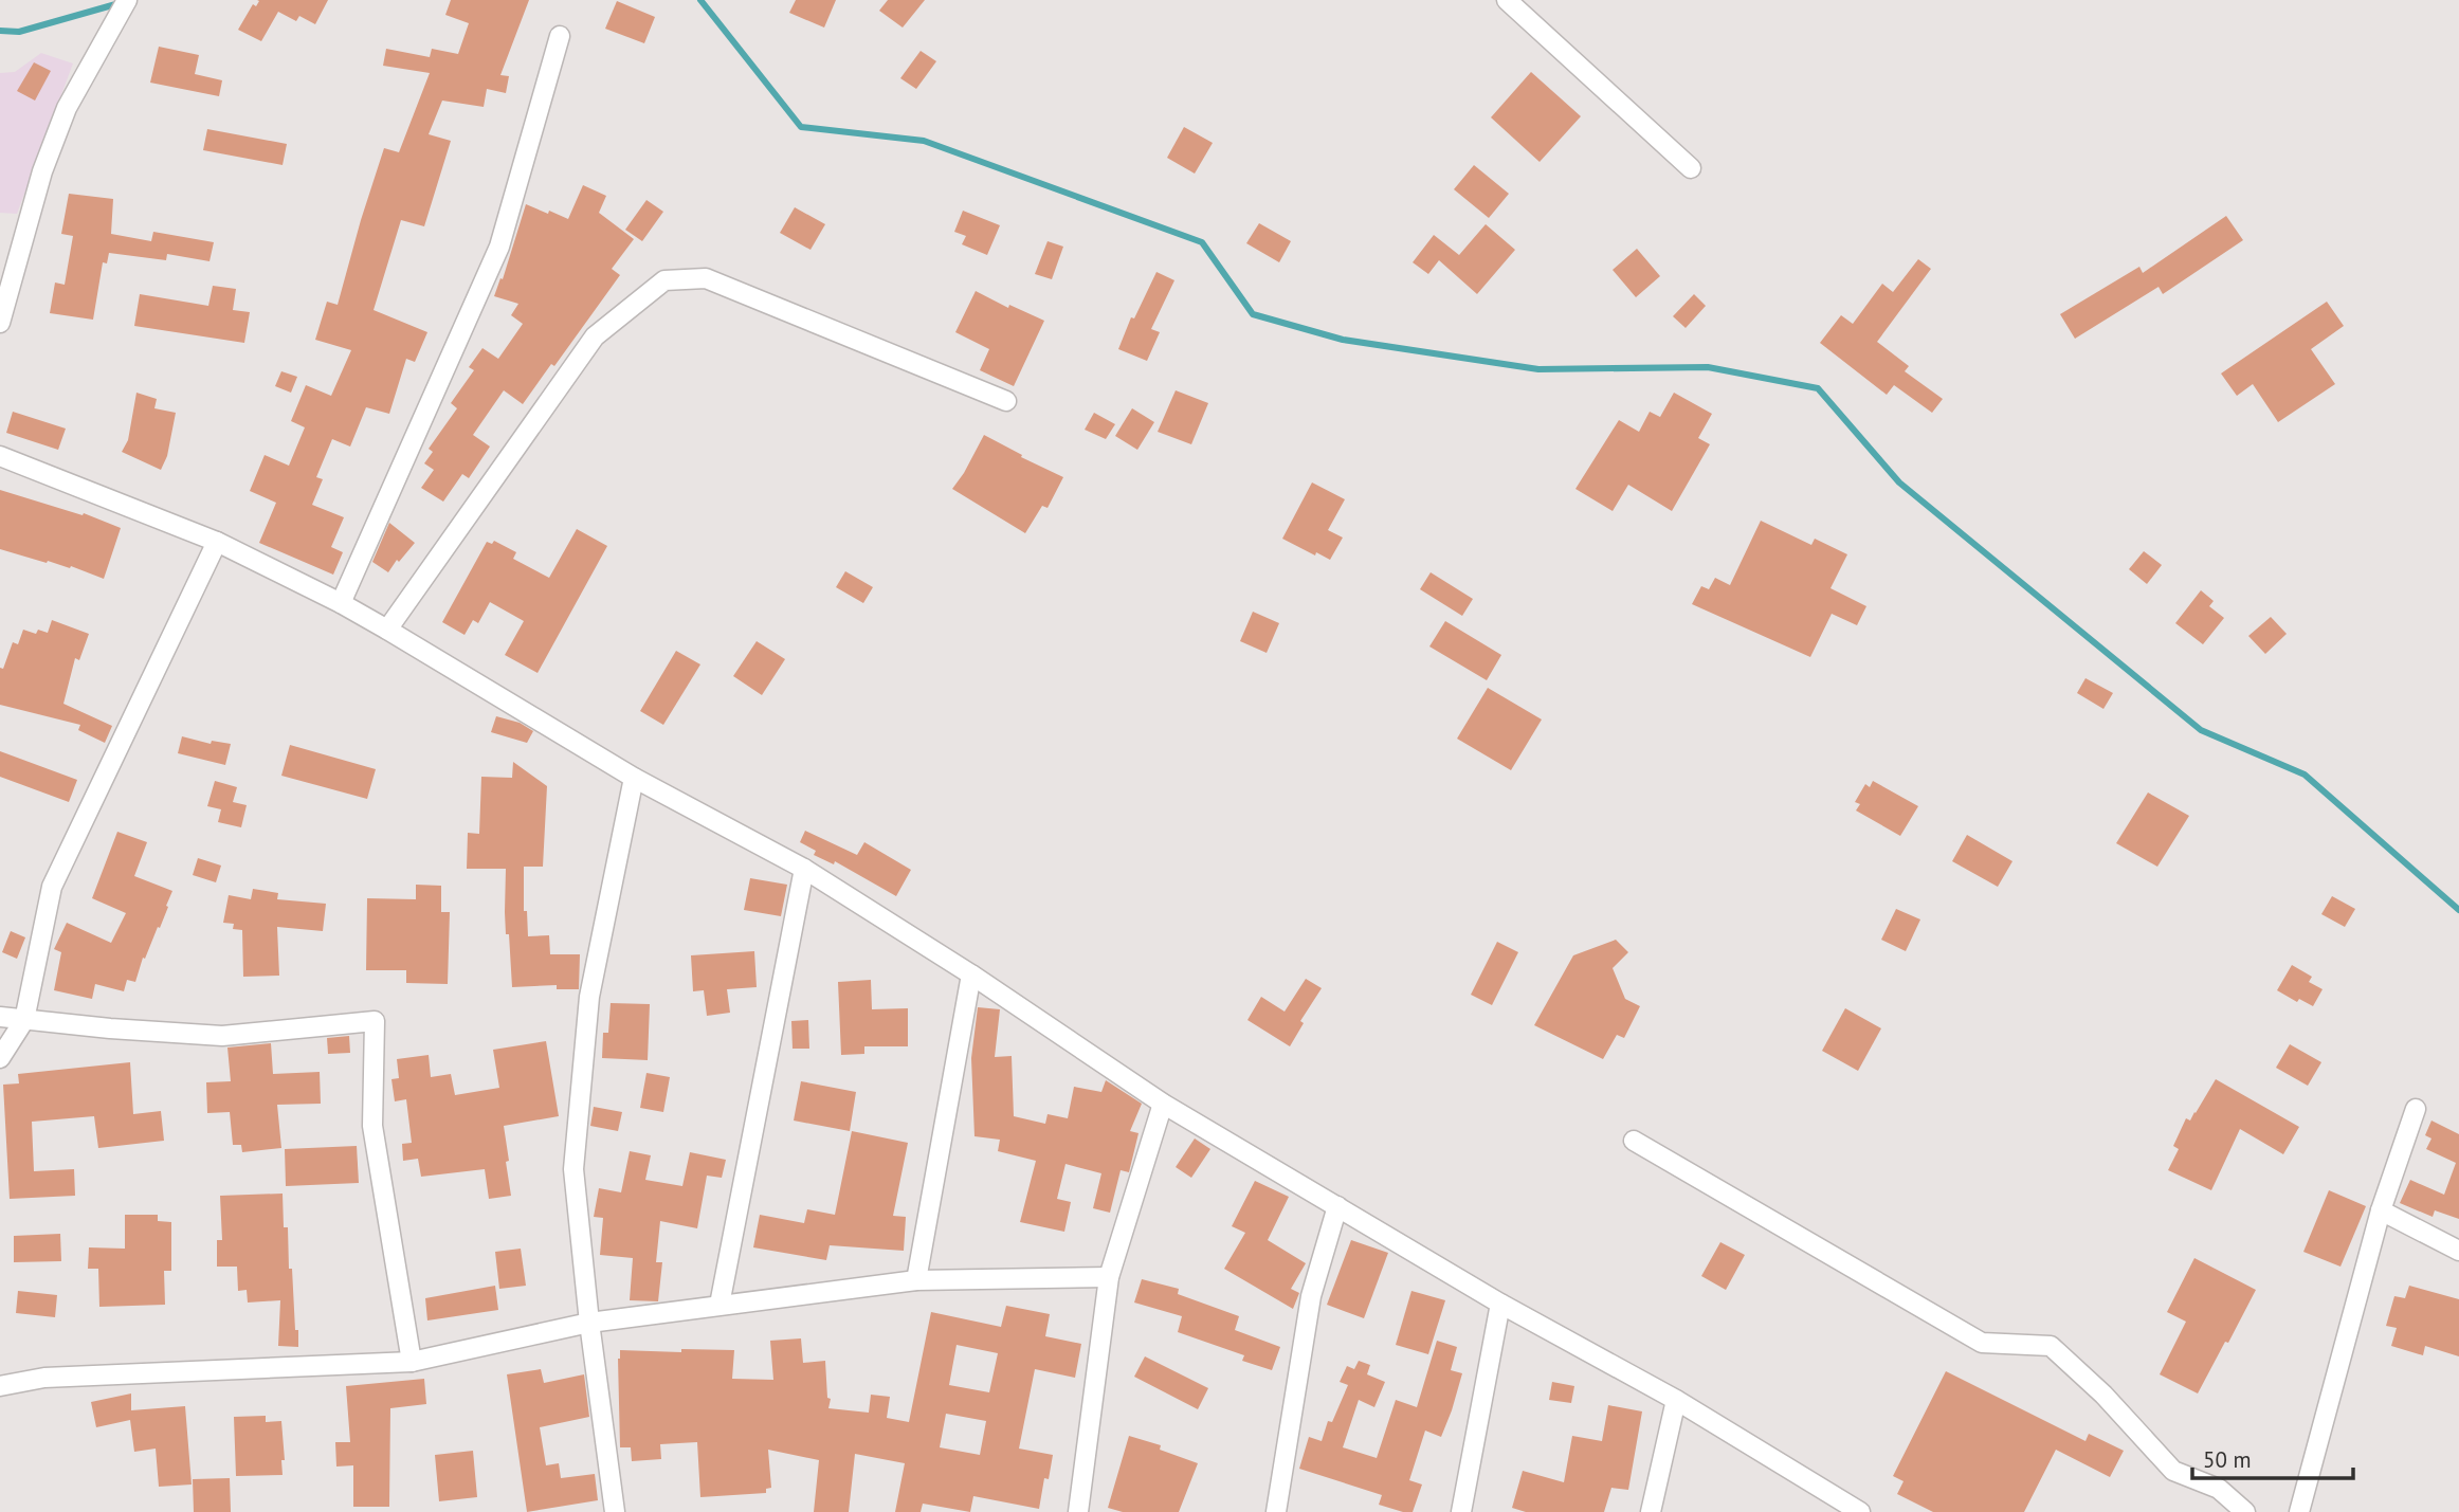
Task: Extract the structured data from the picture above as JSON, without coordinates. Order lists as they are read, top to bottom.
{
  "scale_bar": "50 m"
}
